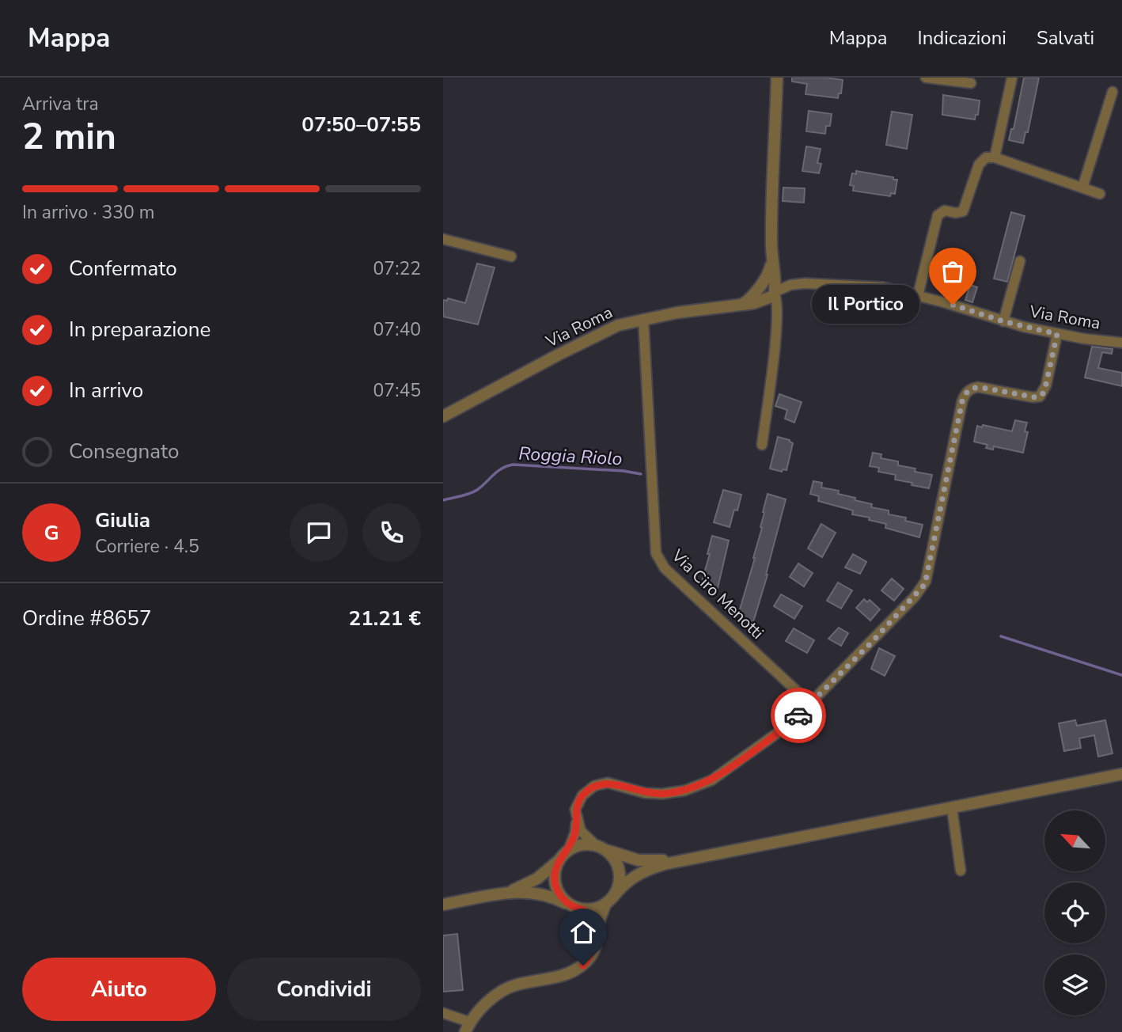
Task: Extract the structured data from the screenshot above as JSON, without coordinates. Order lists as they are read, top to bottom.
{
  "streets": {
    "street": ["Via Roma", "Via Ciro Menotti"]
  },
  "crossings": [
    ["Via Roma", "Via Ciro Menotti"]
  ],
  "water": ["Roggia Riolo"],
  "places": ["Il Portico"],
  "north": "top left",
  "page": {
    "header": "Mappa",
    "nav": ["Mappa", "Indicazioni", "Salvati"],
    "heading": ["2 min", "Arriva tra", "07:50–07:55"],
    "panel": [
      "Giulia",
      "Corriere · 4.5",
      "Ordine #8657",
      "21.21 €"
    ],
    "bar": "In arrivo · 330 m",
    "list": [
      ["Confermato", "07:22"],
      ["In preparazione", "07:40"],
      ["In arrivo", "07:45"],
      "Consegnato"
    ],
    "bubble": "Il Portico",
    "round": "G",
    "buttons": ["Aiuto", "Condividi"]
  }
}
